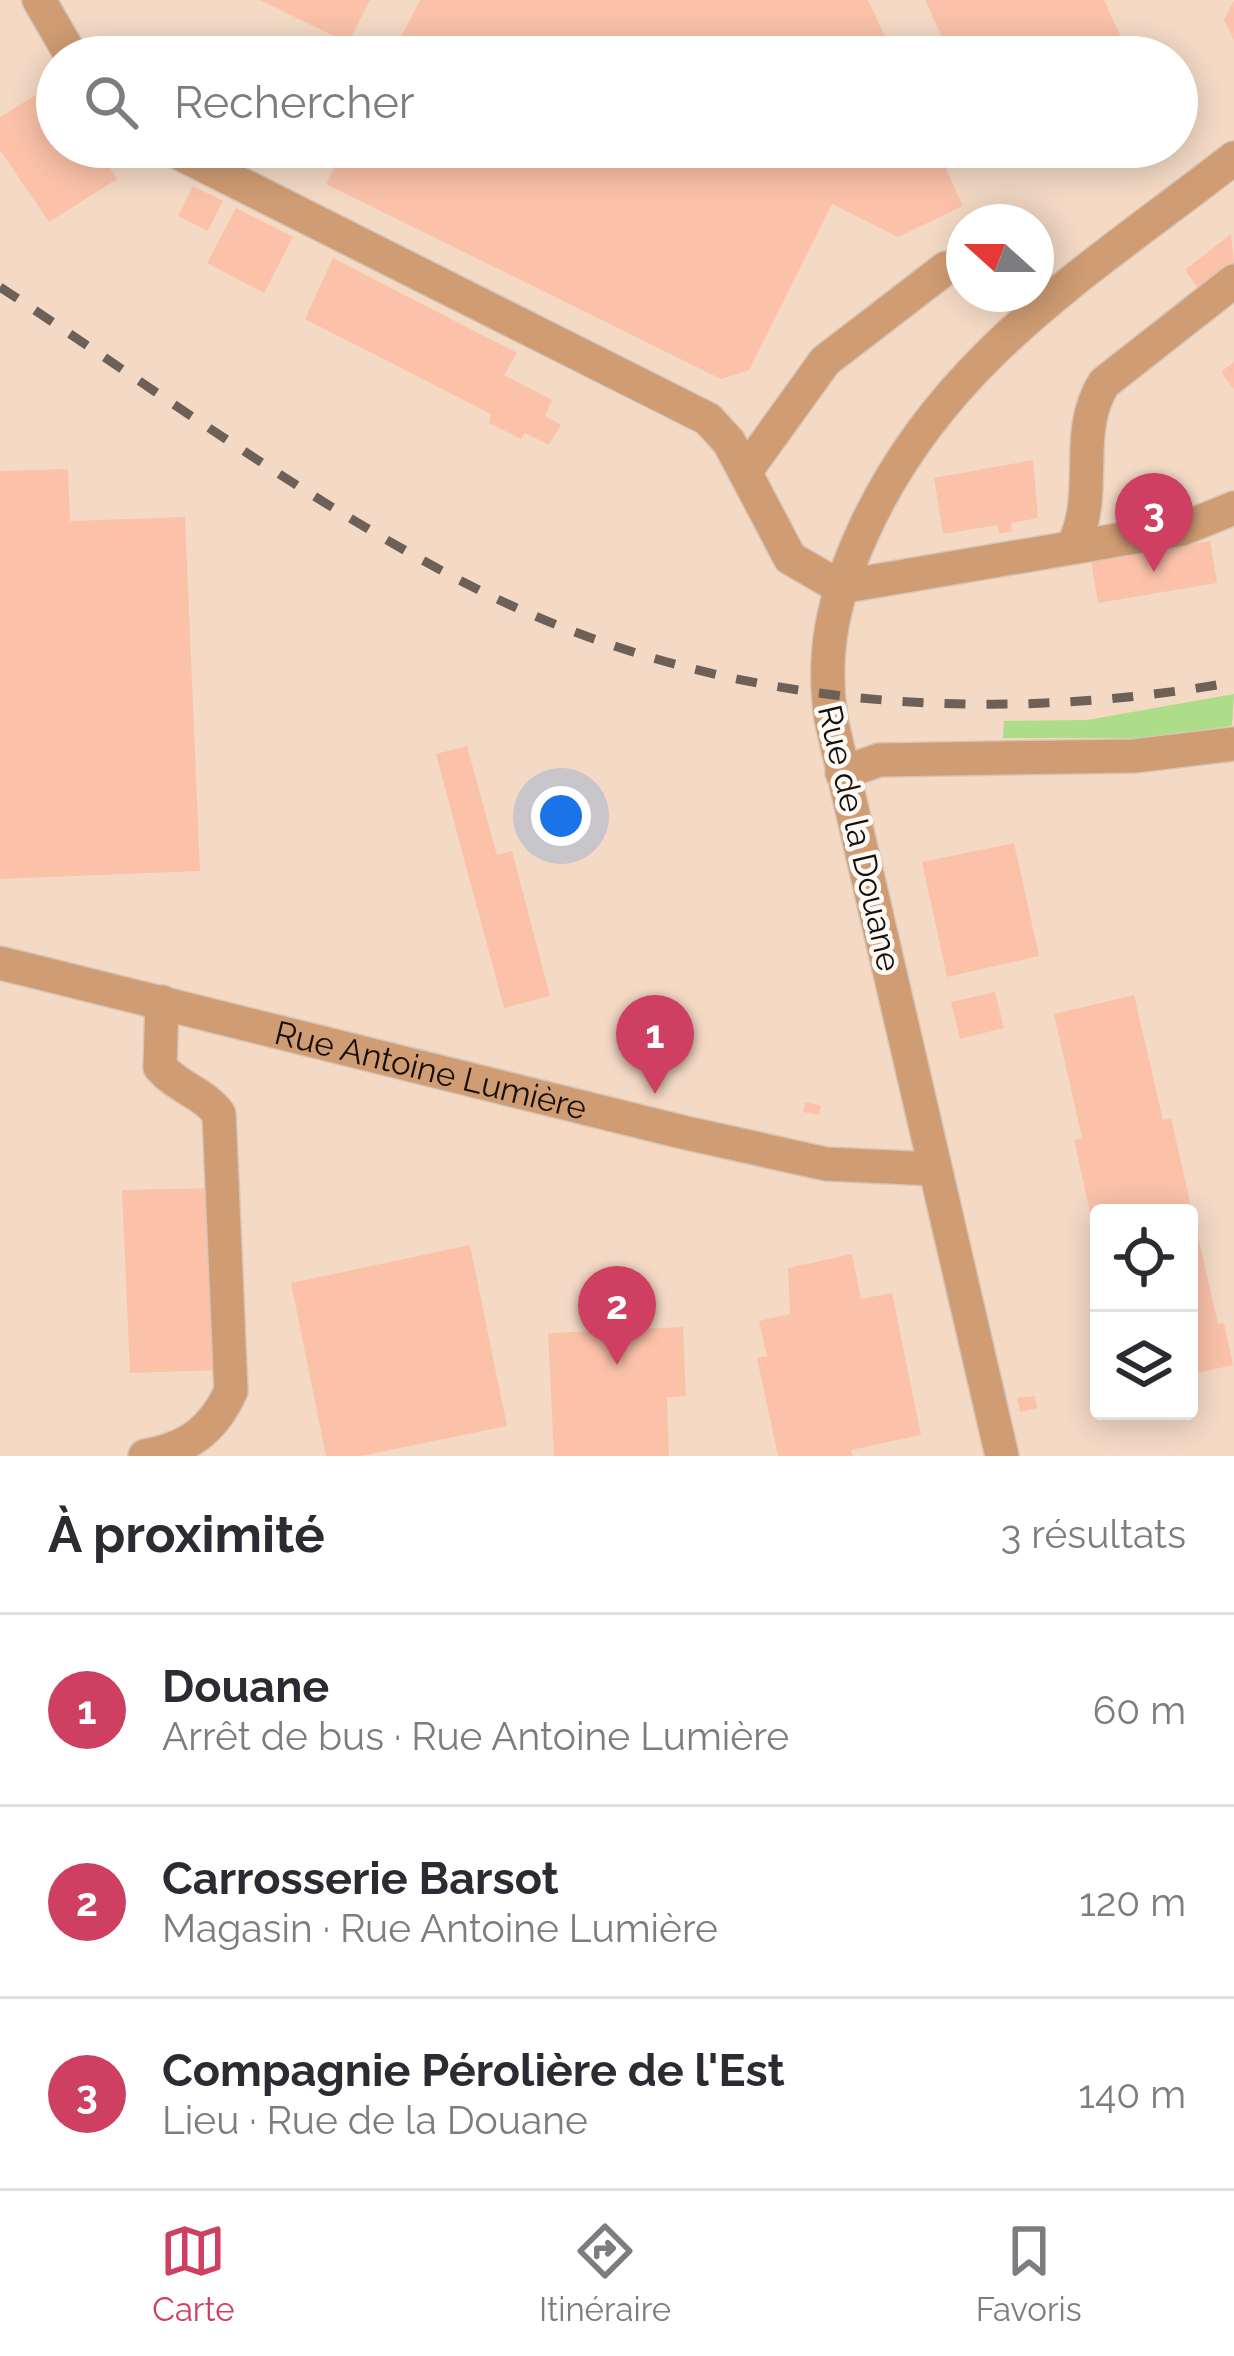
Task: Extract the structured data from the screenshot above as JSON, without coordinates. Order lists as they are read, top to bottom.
{
  "streets": {
    "street": ["Rue de la Douane", "Rue Antoine Lumière"]
  },
  "crossings": [
    ["Rue de la Douane", "Rue Antoine Lumière"]
  ],
  "north": "left",
  "page": {
    "search": "Rechercher",
    "pins": ["3", "1", "2"],
    "heading": ["À proximité", "3 résultats"],
    "list": [
      {
        "mark": "1",
        "name": "Douane",
        "note": "Arrêt de bus · Rue Antoine Lumière",
        "value": "60 m"
      },
      {
        "mark": "2",
        "name": "Carrosserie Barsot",
        "note": "Magasin · Rue Antoine Lumière",
        "value": "120 m"
      },
      {
        "mark": "3",
        "name": "Compagnie Pérolière de l'Est",
        "note": "Lieu · Rue de la Douane",
        "value": "140 m"
      }
    ],
    "nav": ["Carte", "Itinéraire", "Favoris"]
  }
}
